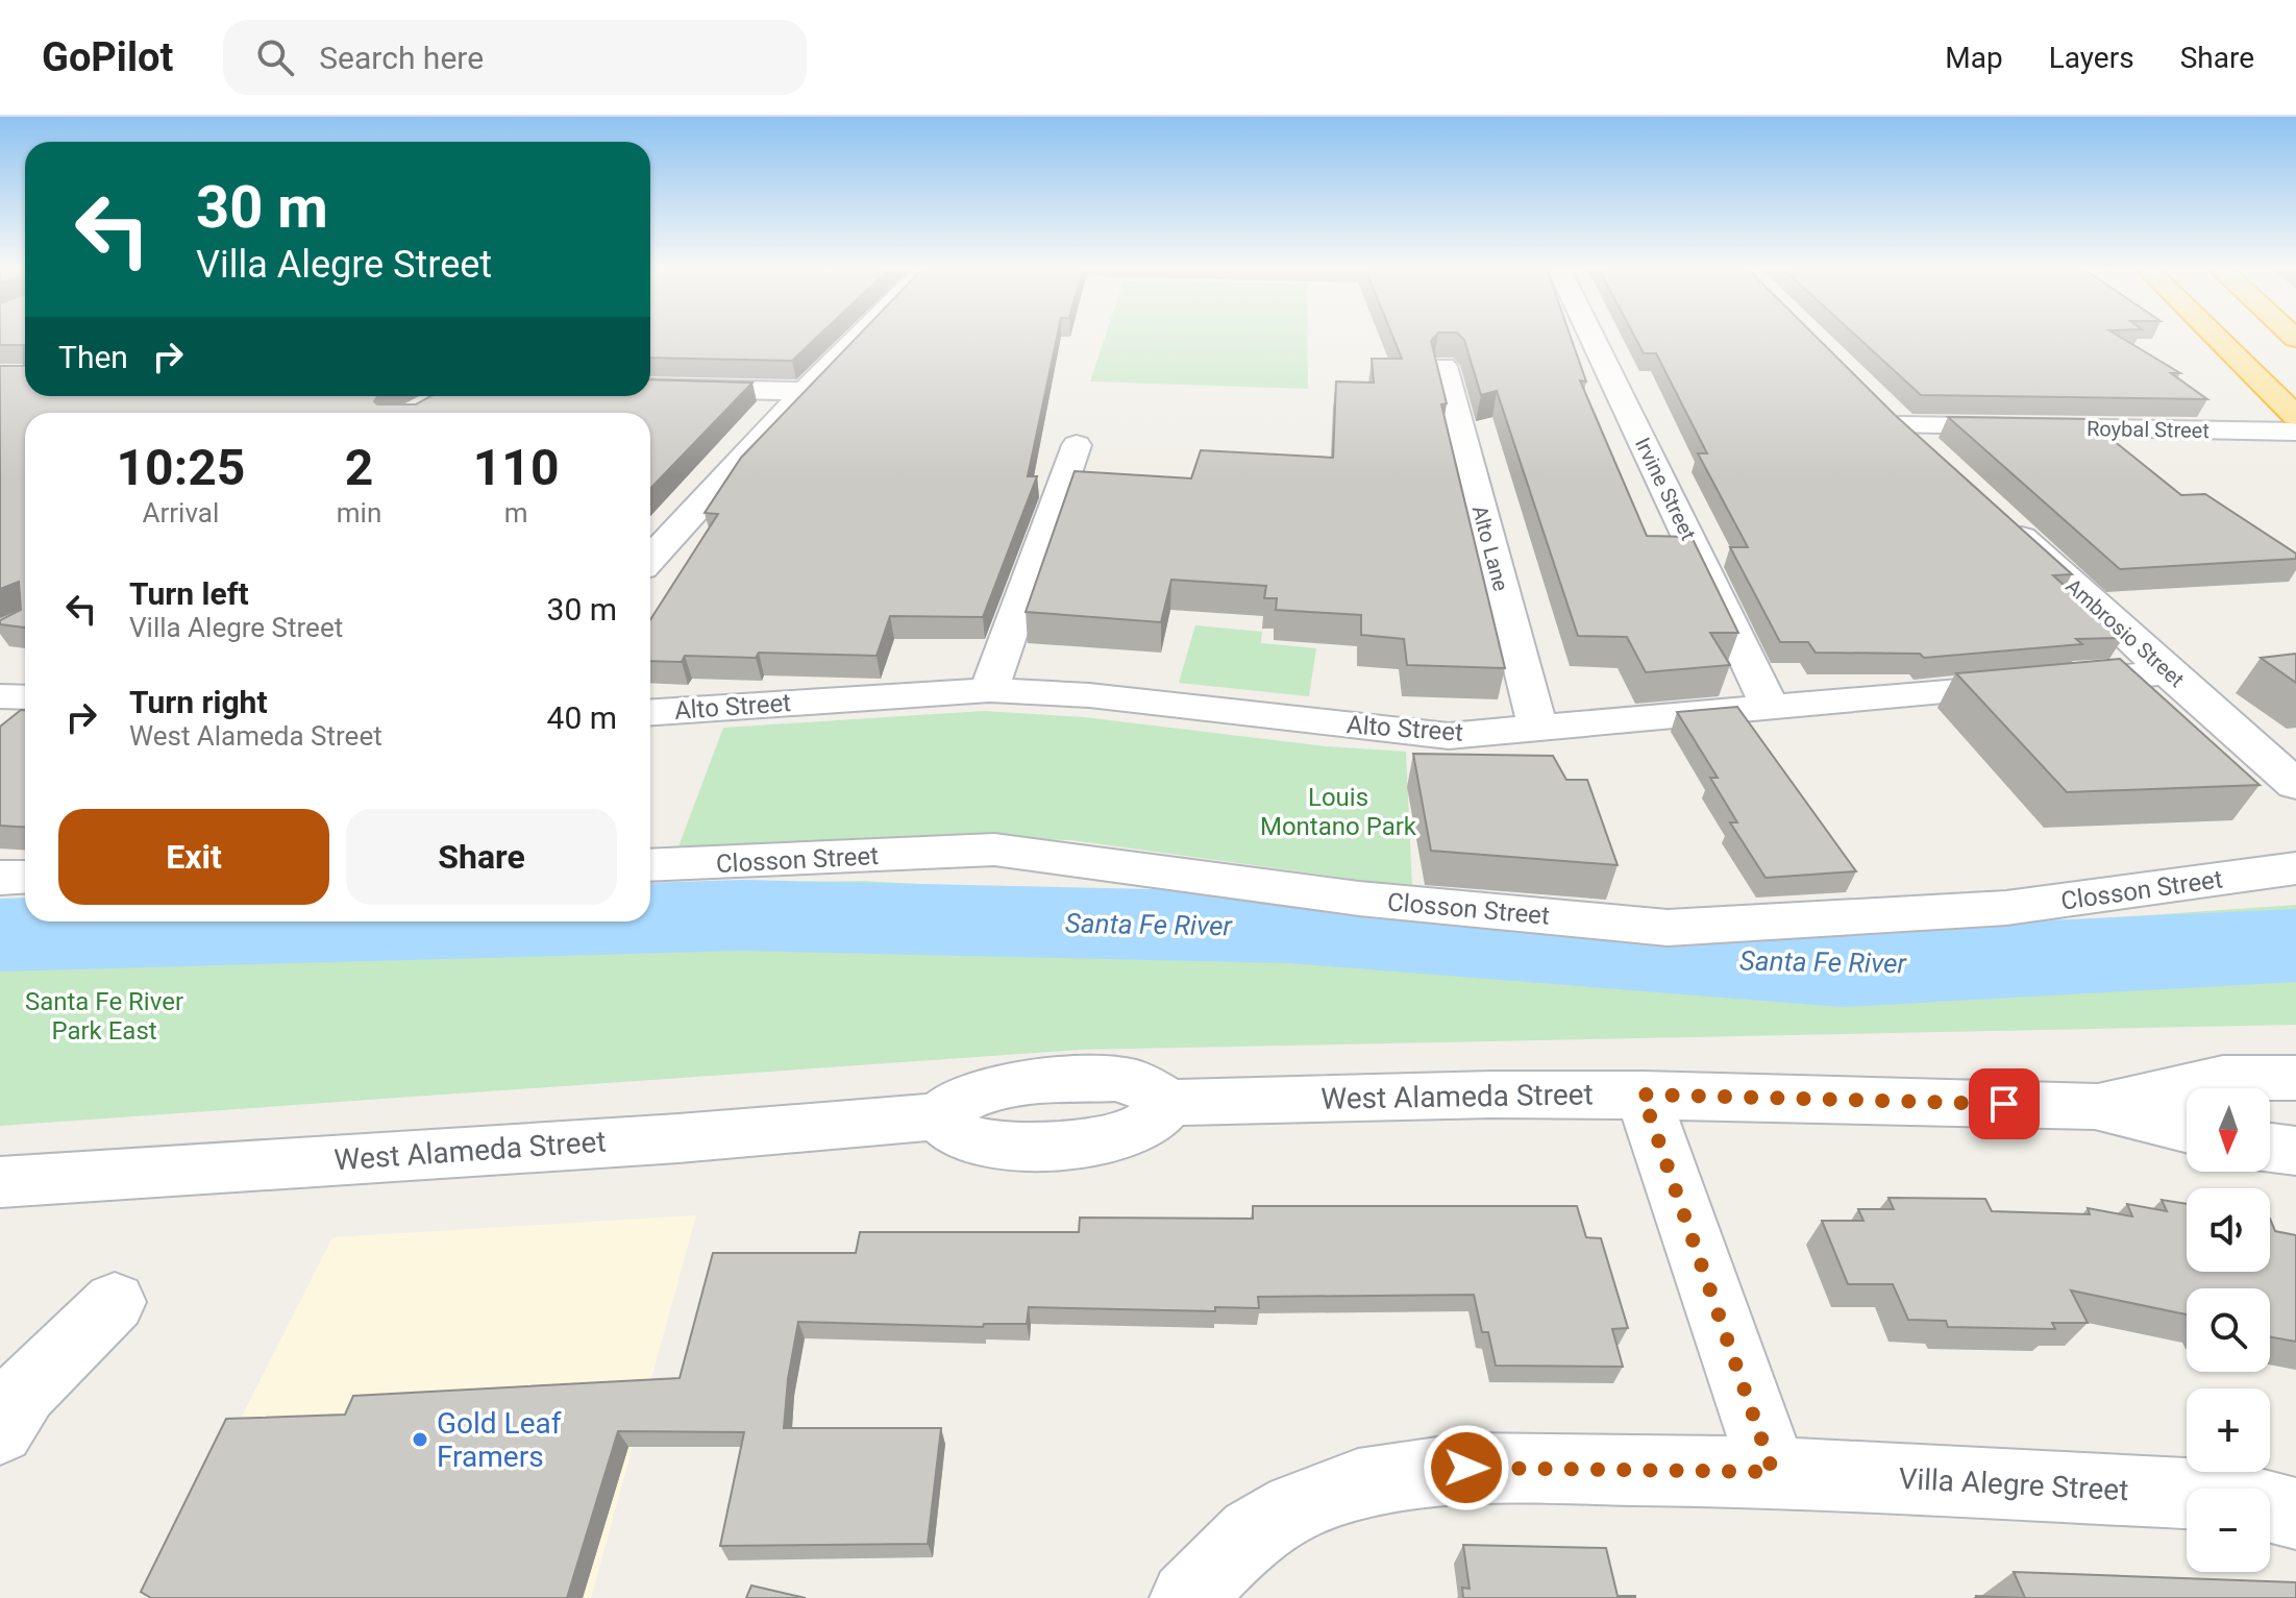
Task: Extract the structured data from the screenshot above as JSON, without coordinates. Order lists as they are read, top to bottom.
{
  "streets": {
    "street": [
      "Roybal Street",
      "Irvine Street",
      "Alto Lane",
      "Ambrosio Street",
      "Alto Street",
      "Closson Street",
      "West Alameda Street",
      "Villa Alegre Street"
    ]
  },
  "crossings": [
    ["Irvine Street", "Alto Street"],
    ["Alto Lane", "Alto Street"],
    ["Ambrosio Street", "Alto Street"]
  ],
  "water": ["Santa Fe River"],
  "parks": ["Louis Montano Park", "Santa Fe River Park East"],
  "places": ["Gold Leaf Framers"],
  "north": "bottom",
  "page": {
    "header": "GoPilot",
    "search": "Search here",
    "nav": ["Map", "Layers", "Share"],
    "turn": ["30 m", "Villa Alegre Street"],
    "then": "Then",
    "eta": [
      "10:25",
      "Arrival",
      "2",
      "min",
      "110",
      "m"
    ],
    "list": [
      {
        "name": "Turn left",
        "note": "Villa Alegre Street",
        "value": "30 m"
      },
      {
        "name": "Turn right",
        "note": "West Alameda Street",
        "value": "40 m"
      }
    ],
    "buttons": ["Exit", "Share"],
    "map_buttons": ["+", "−"]
  }
}
